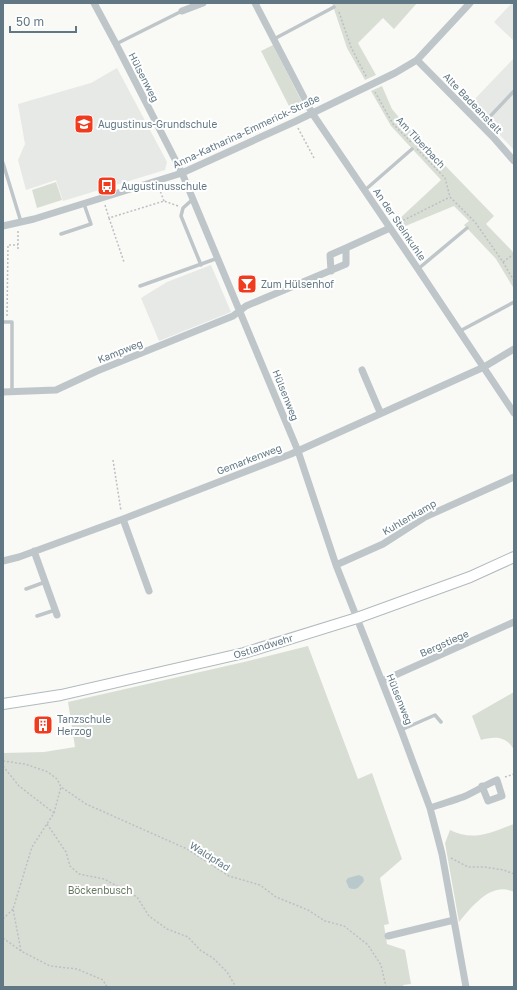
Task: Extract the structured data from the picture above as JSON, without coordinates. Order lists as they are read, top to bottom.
{
  "streets": {
    "street": [
      "Hülsenweg",
      "Alte Badeanstalt",
      "Anna-Katharina-Emmerick-Straße",
      "An der Steinkuhle",
      "Kampweg",
      "Gemarkenweg",
      "Kuhlenkamp",
      "Bergstiege",
      "Ostlandwehr"
    ],
    "path": ["Am Tiberbach", "Waldpfad"]
  },
  "crossings": [
    ["Hülsenweg", "Anna-Katharina-Emmerick-Straße"],
    ["Hülsenweg", "Kampweg"],
    ["Hülsenweg", "Gemarkenweg"],
    ["Hülsenweg", "Kuhlenkamp"],
    ["Hülsenweg", "Bergstiege"],
    ["Hülsenweg", "Ostlandwehr"],
    ["Alte Badeanstalt", "Anna-Katharina-Emmerick-Straße"],
    ["Anna-Katharina-Emmerick-Straße", "Am Tiberbach"],
    ["Anna-Katharina-Emmerick-Straße", "An der Steinkuhle"],
    ["An der Steinkuhle", "Gemarkenweg"]
  ],
  "parks": ["Böckenbusch"],
  "places": {
    "school or university": ["Augustinus-Grundschule"],
    "bus stop": ["Augustinusschule"],
    "bar": ["Zum Hülsenhof"],
    "building": ["Tanzschule Herzog"]
  },
  "scale_bar": "50 m"
}
